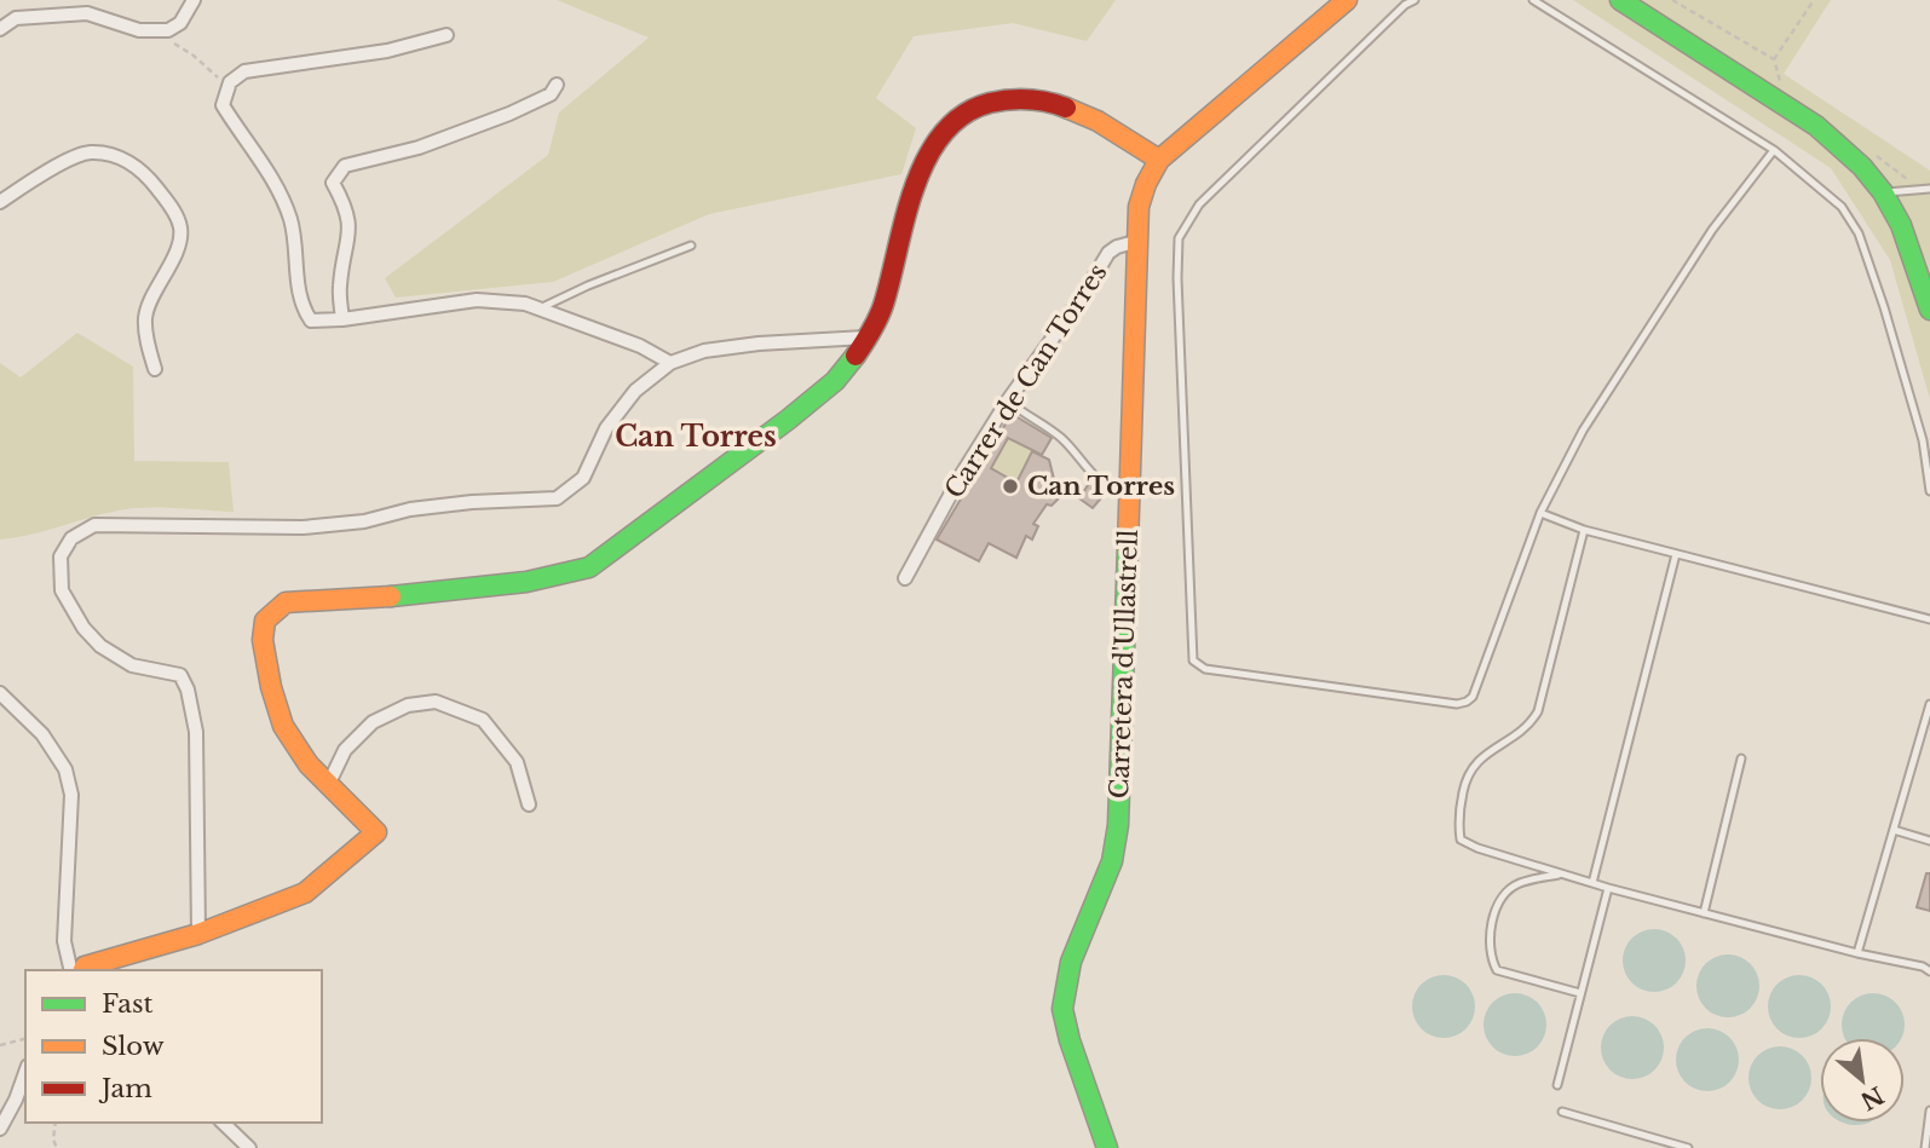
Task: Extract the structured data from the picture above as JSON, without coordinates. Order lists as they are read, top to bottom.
{
  "streets": {
    "street": ["Carrer de Can Torres", "Carretera d'Ullastrell"]
  },
  "crossings": [
    ["Carrer de Can Torres", "Carretera d'Ullastrell"]
  ],
  "districts": ["Can Torres"],
  "places": ["Can Torres"],
  "legend": ["Fast", "Slow", "Jam"],
  "north": "bottom right"
}
